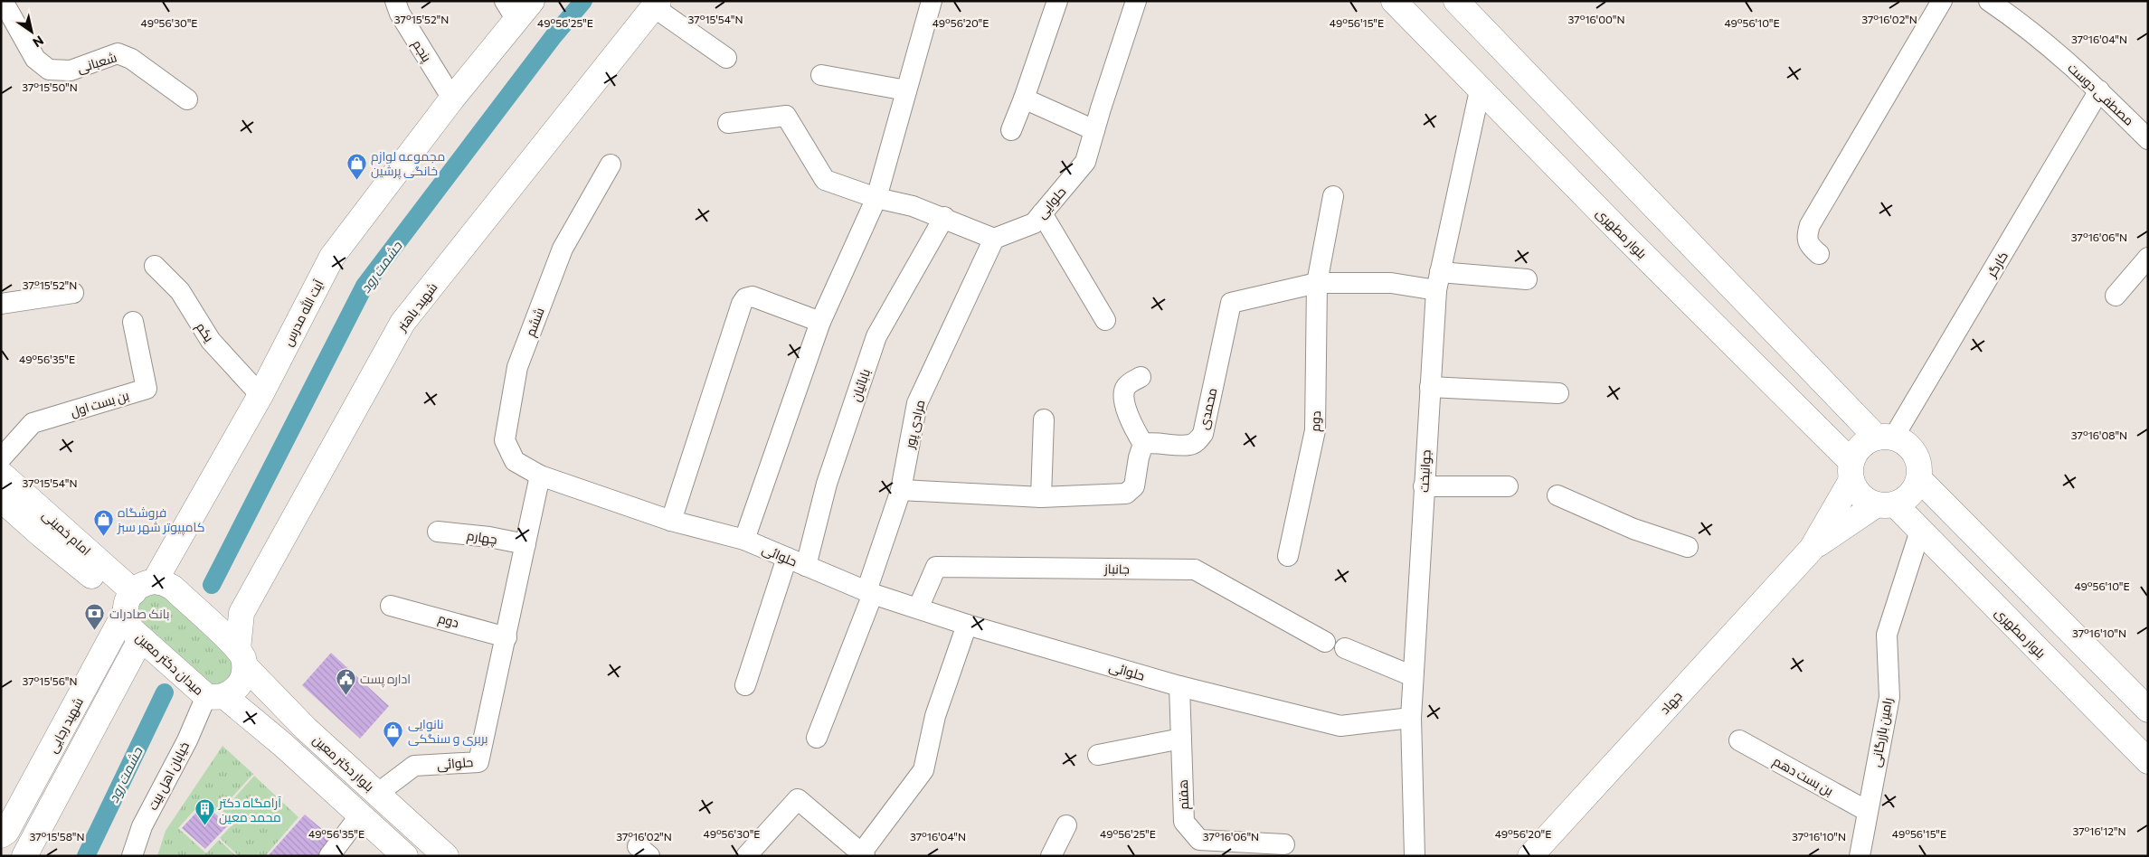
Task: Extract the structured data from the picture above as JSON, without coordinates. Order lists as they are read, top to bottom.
{
  "streets": {
    "main road": [
      "بلوار مطهری",
      "شهید باهنر",
      "آیت الله مدرس",
      "امام خمینی",
      "میدان دکتر معین",
      "جهاد",
      "شهید رجایی",
      "بلوار دکتر معین"
    ],
    "street": [
      "پنجم",
      "شعبانی",
      "مصطفی دوست",
      "حلوایی",
      "کارگر",
      "ششم",
      "یکم",
      "بابائیان",
      "بن بست اول",
      "محمدی",
      "دوم",
      "مرادی پور",
      "جوانبخت",
      "چهارم",
      "حلوائی",
      "جانباز",
      "رامین بازرگانی",
      "خیابان اهل بیت",
      "بن بست دهم",
      "هفتم"
    ]
  },
  "crossings": [
    ["پنجم", "آیت الله مدرس"],
    ["مصطفی دوست", "کارگر"],
    ["حلوایی", "مرادی پور"],
    ["بلوار مطهری", "کارگر"],
    ["بلوار مطهری", "جوانبخت"],
    ["بلوار مطهری", "رامین بازرگانی"],
    ["شهید باهنر", "بلوار دکتر معین"],
    ["آیت الله مدرس", "یکم"],
    ["آیت الله مدرس", "امام خمینی"],
    ["آیت الله مدرس", "میدان دکتر معین"],
    ["آیت الله مدرس", "شهید رجایی"],
    ["ششم", "حلوائی"],
    ["بابائیان", "حلوائی"],
    ["محمدی", "دوم"],
    ["محمدی", "جوانبخت"],
    ["دوم", "حلوائی"],
    ["مرادی پور", "حلوائی"],
    ["جوانبخت", "حلوائی"],
    ["امام خمینی", "میدان دکتر معین"],
    ["امام خمینی", "شهید رجایی"],
    ["چهارم", "حلوائی"],
    ["حلوائی", "جانباز"],
    ["حلوائی", "بلوار دکتر معین"],
    ["حلوائی", "هفتم"],
    ["میدان دکتر معین", "شهید رجایی"],
    ["میدان دکتر معین", "خیابان اهل بیت"],
    ["رامین بازرگانی", "بن بست دهم"]
  ],
  "water": ["حشمت رود"],
  "places": {
    "shop": ["مجموعه لوازم خانگی پرشین", "فروشگاه کامپیوتر شهر سبز", "نانوایی بربری و سنگکی"],
    "bank": ["بانک صادرات"],
    "public building": ["اداره پست"],
    "building": ["آرامگاه دکتر محمد معین"]
  },
  "north": "bottom right",
  "coordinates": [
    "37°15'52\"N",
    "37°15'54\"N",
    "37°16'00\"N",
    "37°16'02\"N",
    "49°56'30\"E",
    "49°56'25\"E",
    "49°56'20\"E",
    "49°56'15\"E",
    "49°56'10\"E",
    "37°16'04\"N",
    "37°15'50\"N",
    "37°16'06\"N",
    "49°56'35\"E",
    "37°16'08\"N",
    "37°16'10\"N",
    "37°15'56\"N",
    "37°16'12\"N",
    "37°15'58\"N"
  ]
}
